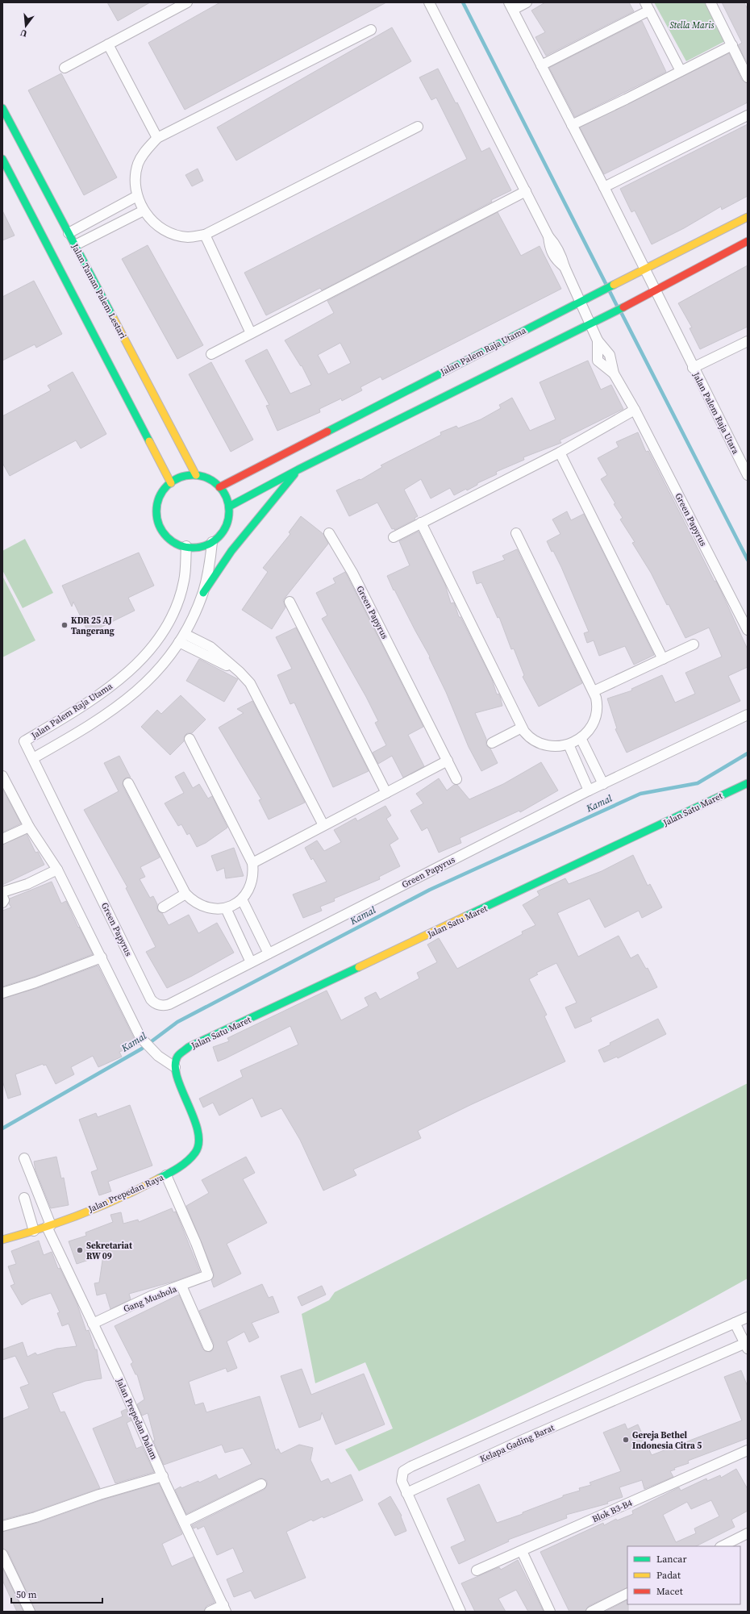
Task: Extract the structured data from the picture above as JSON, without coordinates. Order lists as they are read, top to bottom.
{
  "streets": {
    "street": [
      "Jalan Taman Palem Lestari",
      "Jalan Palem Raja Utama",
      "Jalan Palem Raja Utara",
      "Green Papyrus",
      "Jalan Satu Maret",
      "Jalan Prepedan Raya",
      "Gang Mushola",
      "Jalan Prepedan Dalam",
      "Kelapa Gading Barat",
      "Blok B3-B4"
    ]
  },
  "crossings": [
    ["Jalan Taman Palem Lestari", "Jalan Palem Raja Utama"],
    ["Jalan Palem Raja Utama", "Jalan Palem Raja Utara"],
    ["Jalan Palem Raja Utama", "Green Papyrus"],
    ["Jalan Satu Maret", "Jalan Prepedan Raya"],
    ["Jalan Prepedan Raya", "Gang Mushola"],
    ["Jalan Prepedan Raya", "Jalan Prepedan Dalam"],
    ["Gang Mushola", "Jalan Prepedan Dalam"]
  ],
  "water": ["Kamal"],
  "parks": ["Stella Maris"],
  "places": ["KDR 25 AJ Tangerang", "Sekretariat RW 09", "Gereja Bethel Indonesia Citra 5"],
  "legend": ["Lancar", "Padat", "Macet"],
  "scale_bar": "50 m",
  "north": "bottom"
}
